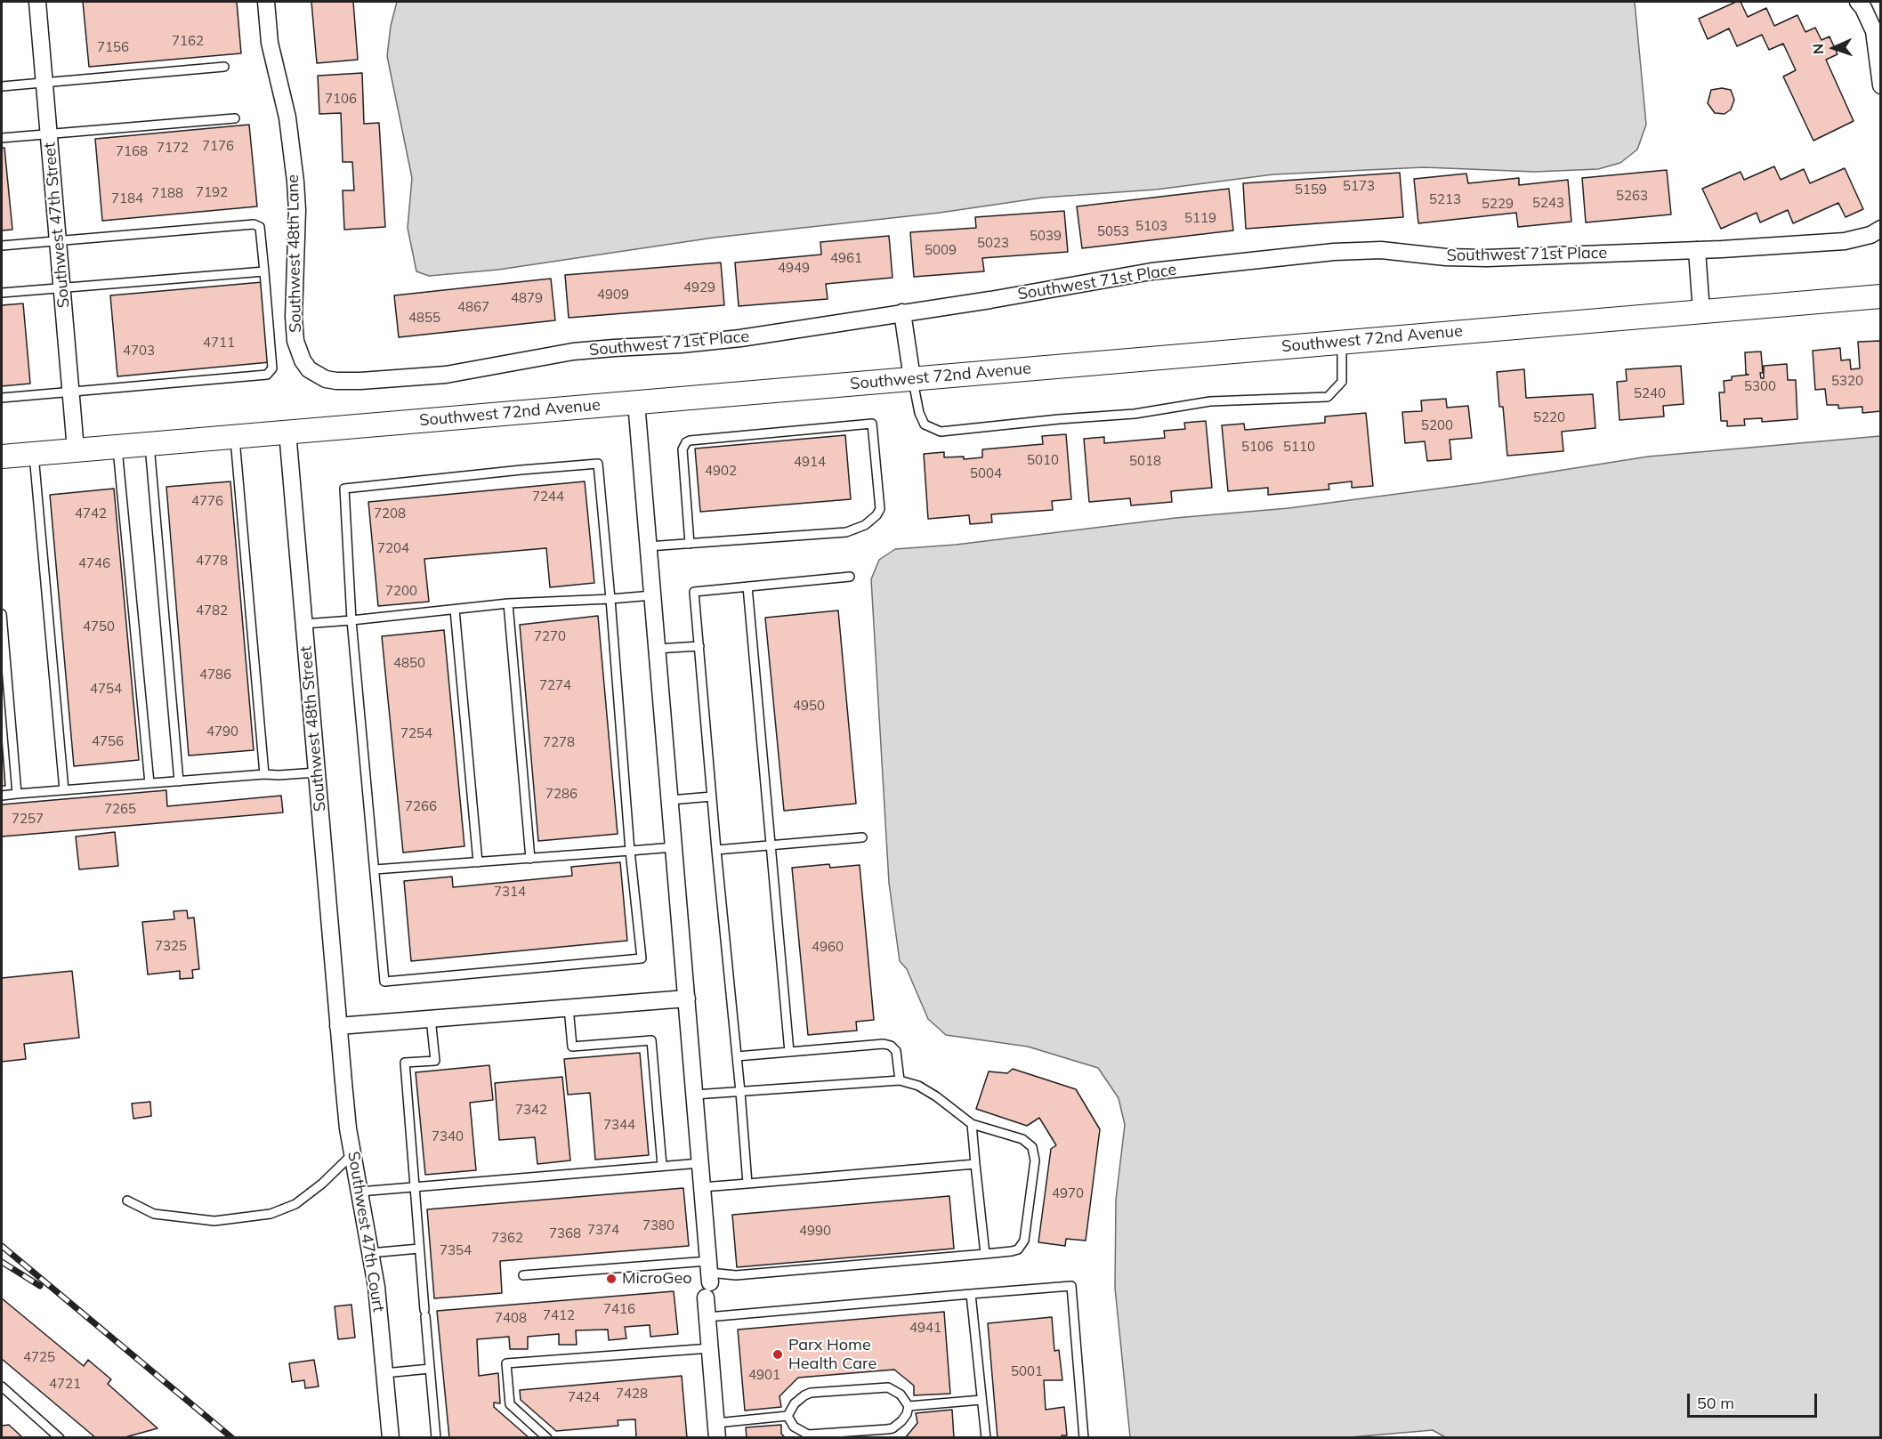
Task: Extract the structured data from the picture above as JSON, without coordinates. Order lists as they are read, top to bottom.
{
  "streets": {
    "street": [
      "Southwest 47th Street",
      "Southwest 48th Lane",
      "Southwest 71st Place",
      "Southwest 72nd Avenue",
      "Southwest 48th Street",
      "Southwest 47th Court"
    ]
  },
  "crossings": [
    ["Southwest 47th Street", "Southwest 72nd Avenue"],
    ["Southwest 48th Lane", "Southwest 71st Place"],
    ["Southwest 72nd Avenue", "Southwest 48th Street"],
    ["Southwest 48th Street", "Southwest 47th Court"]
  ],
  "places": ["MicroGeo", "Parx Home Health Care"],
  "house_numbers": [
    "7162",
    "7156",
    "7106",
    "7176",
    "7172",
    "7168",
    "5173",
    "5159",
    "7192",
    "7188",
    "5263",
    "7184",
    "5213",
    "5243",
    "5229",
    "5119",
    "5103",
    "5053",
    "5039",
    "5023",
    "5009",
    "4961",
    "4949",
    "4929",
    "4909",
    "4879",
    "4867",
    "4855",
    "4711",
    "4703",
    "5320",
    "5300",
    "5240",
    "5220",
    "5200",
    "5106",
    "5110",
    "5010",
    "5018",
    "4914",
    "4902",
    "5004",
    "7244",
    "4776",
    "4742",
    "7208",
    "7204",
    "4778",
    "4746",
    "7200",
    "4782",
    "4750",
    "7270",
    "4850",
    "4786",
    "7274",
    "4754",
    "4950",
    "4790",
    "7254",
    "4756",
    "7278",
    "7286",
    "7266",
    "7265",
    "7257",
    "7314",
    "7325",
    "4960",
    "7342",
    "7344",
    "7340",
    "4970",
    "7380",
    "7374",
    "4990",
    "7368",
    "7362",
    "7354",
    "7416",
    "7412",
    "7408",
    "4941",
    "4725",
    "5001",
    "4901",
    "4721",
    "7428",
    "7424"
  ],
  "scale_bar": "50 m",
  "north": "left"
}
